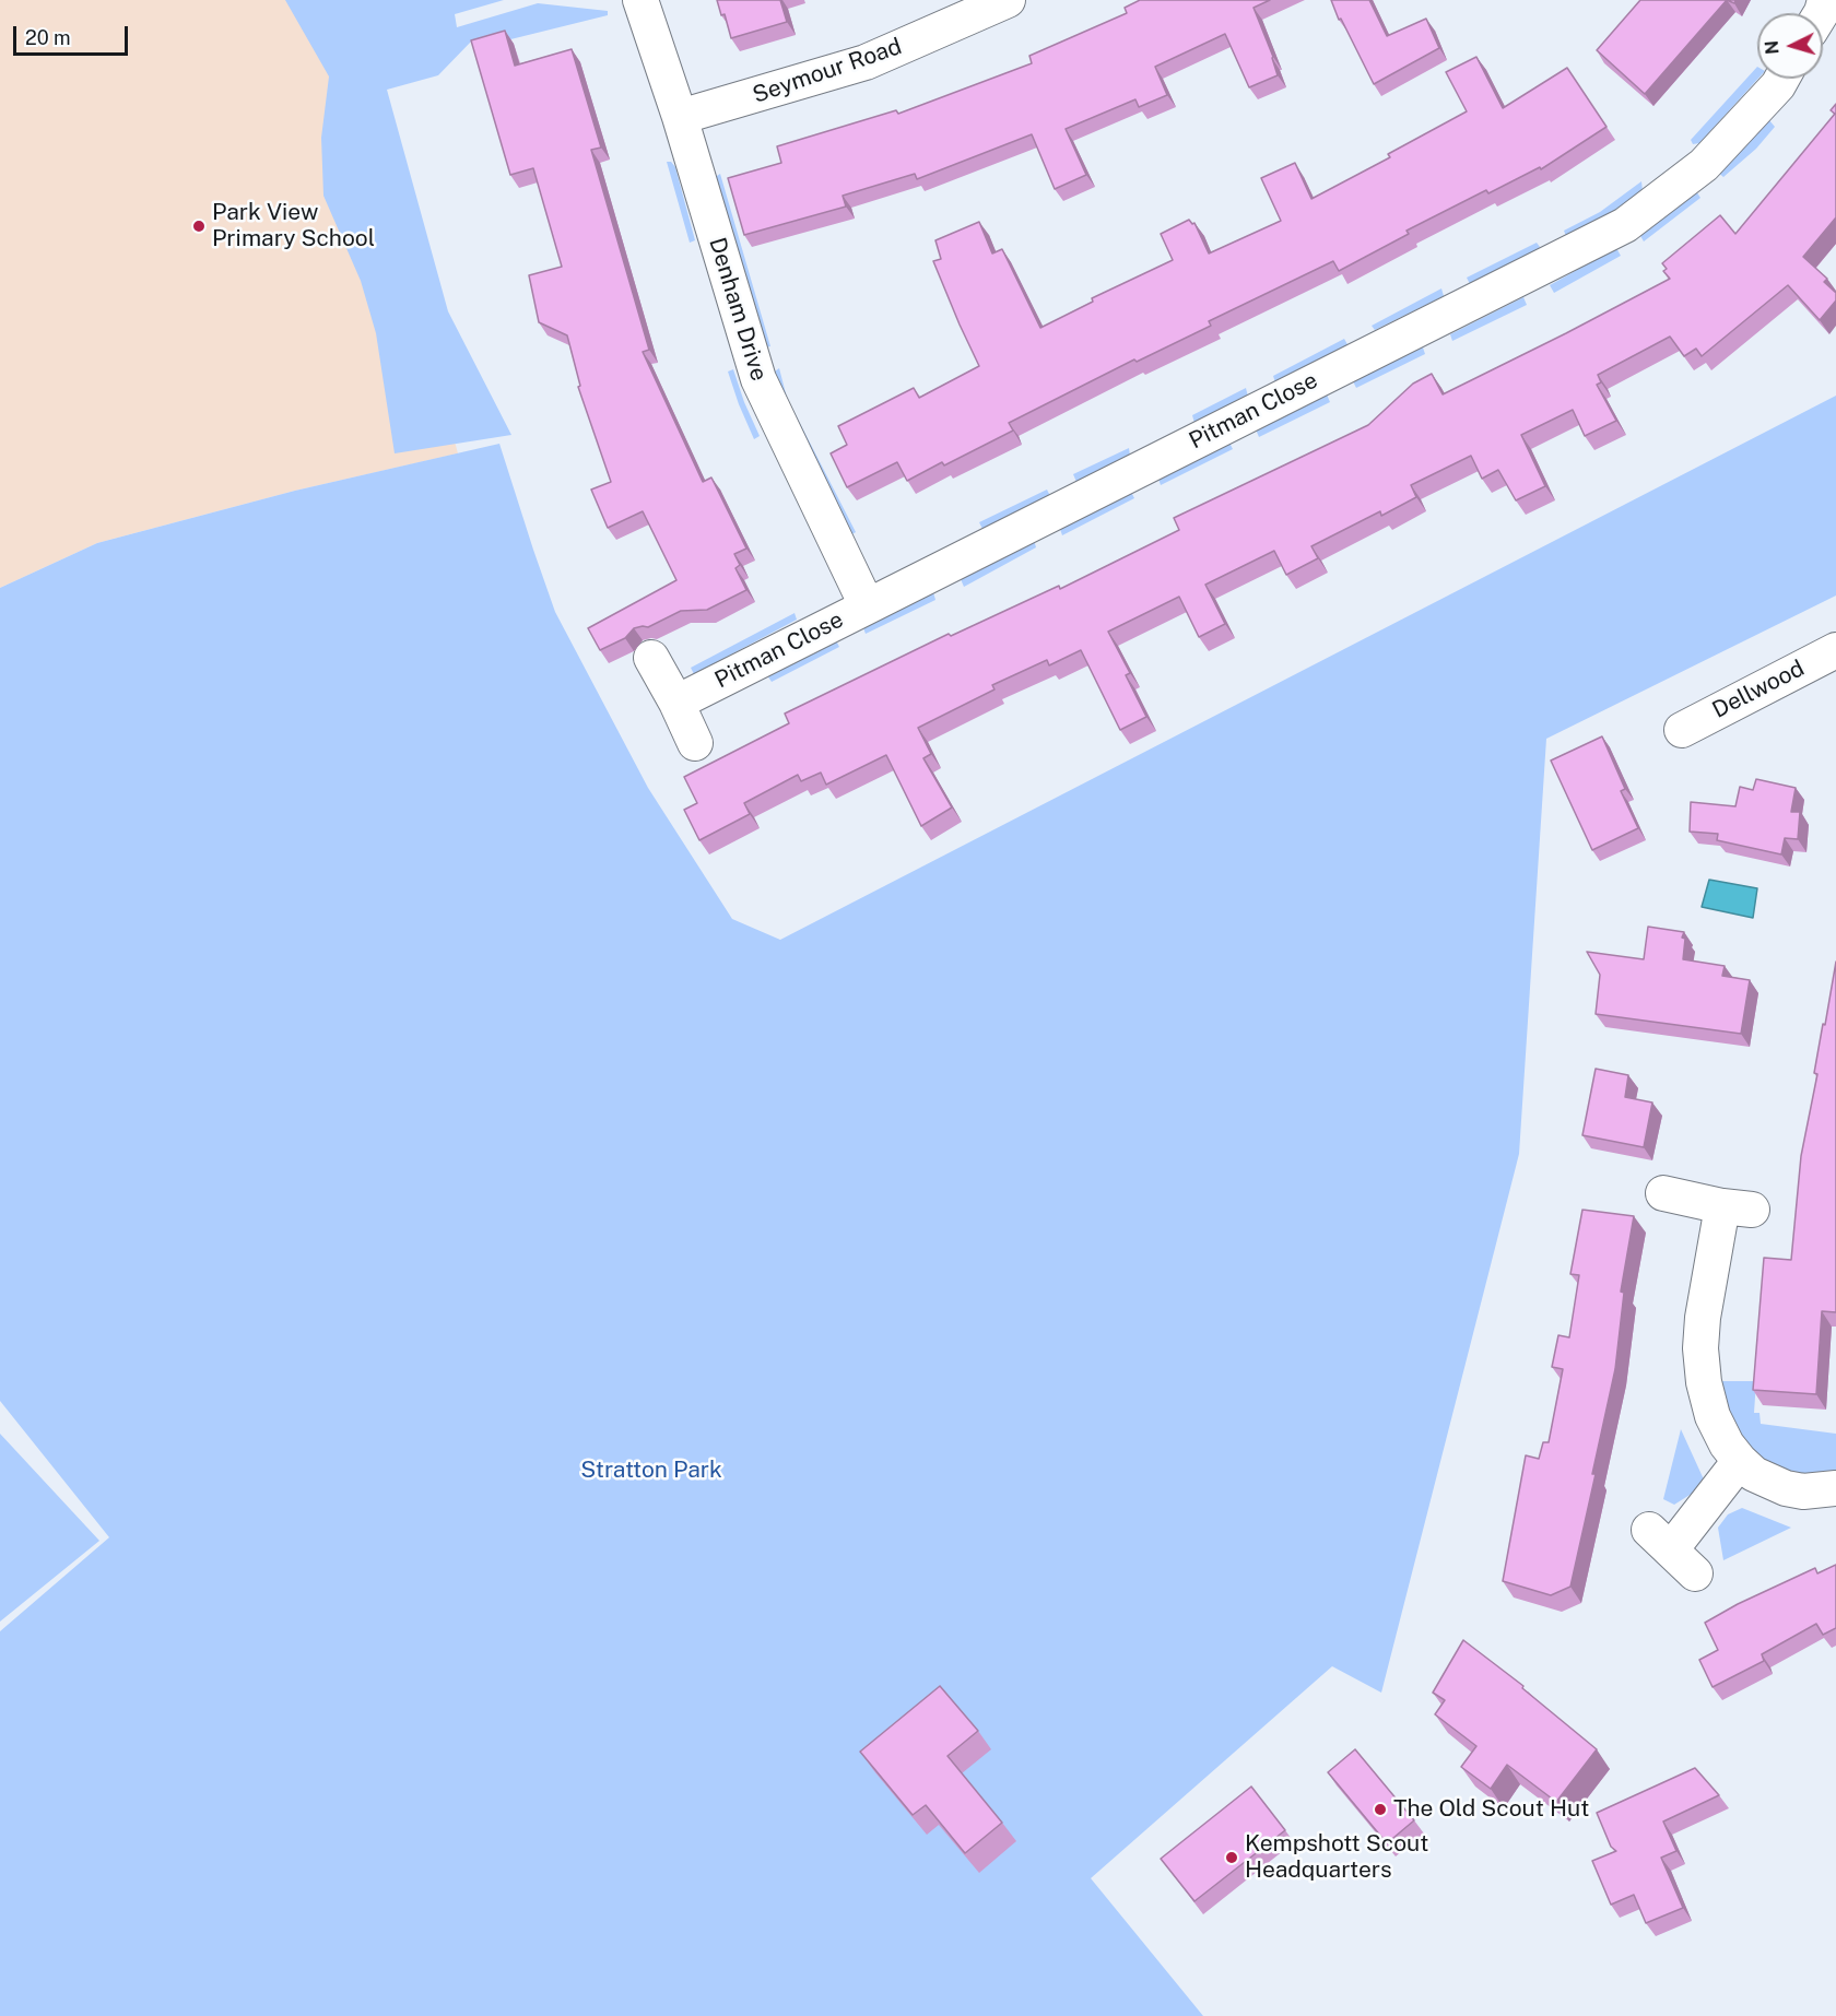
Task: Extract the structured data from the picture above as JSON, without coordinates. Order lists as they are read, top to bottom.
{
  "streets": {
    "street": [
      "Seymour Road",
      "Denham Drive",
      "Pitman Close",
      "Dellwood"
    ]
  },
  "crossings": [
    ["Seymour Road", "Denham Drive"],
    ["Denham Drive", "Pitman Close"]
  ],
  "parks": ["Stratton Park"],
  "places": ["Park View Primary School", "The Old Scout Hut", "Kempshott Scout Headquarters"],
  "scale_bar": "20 m",
  "north": "left"
}
